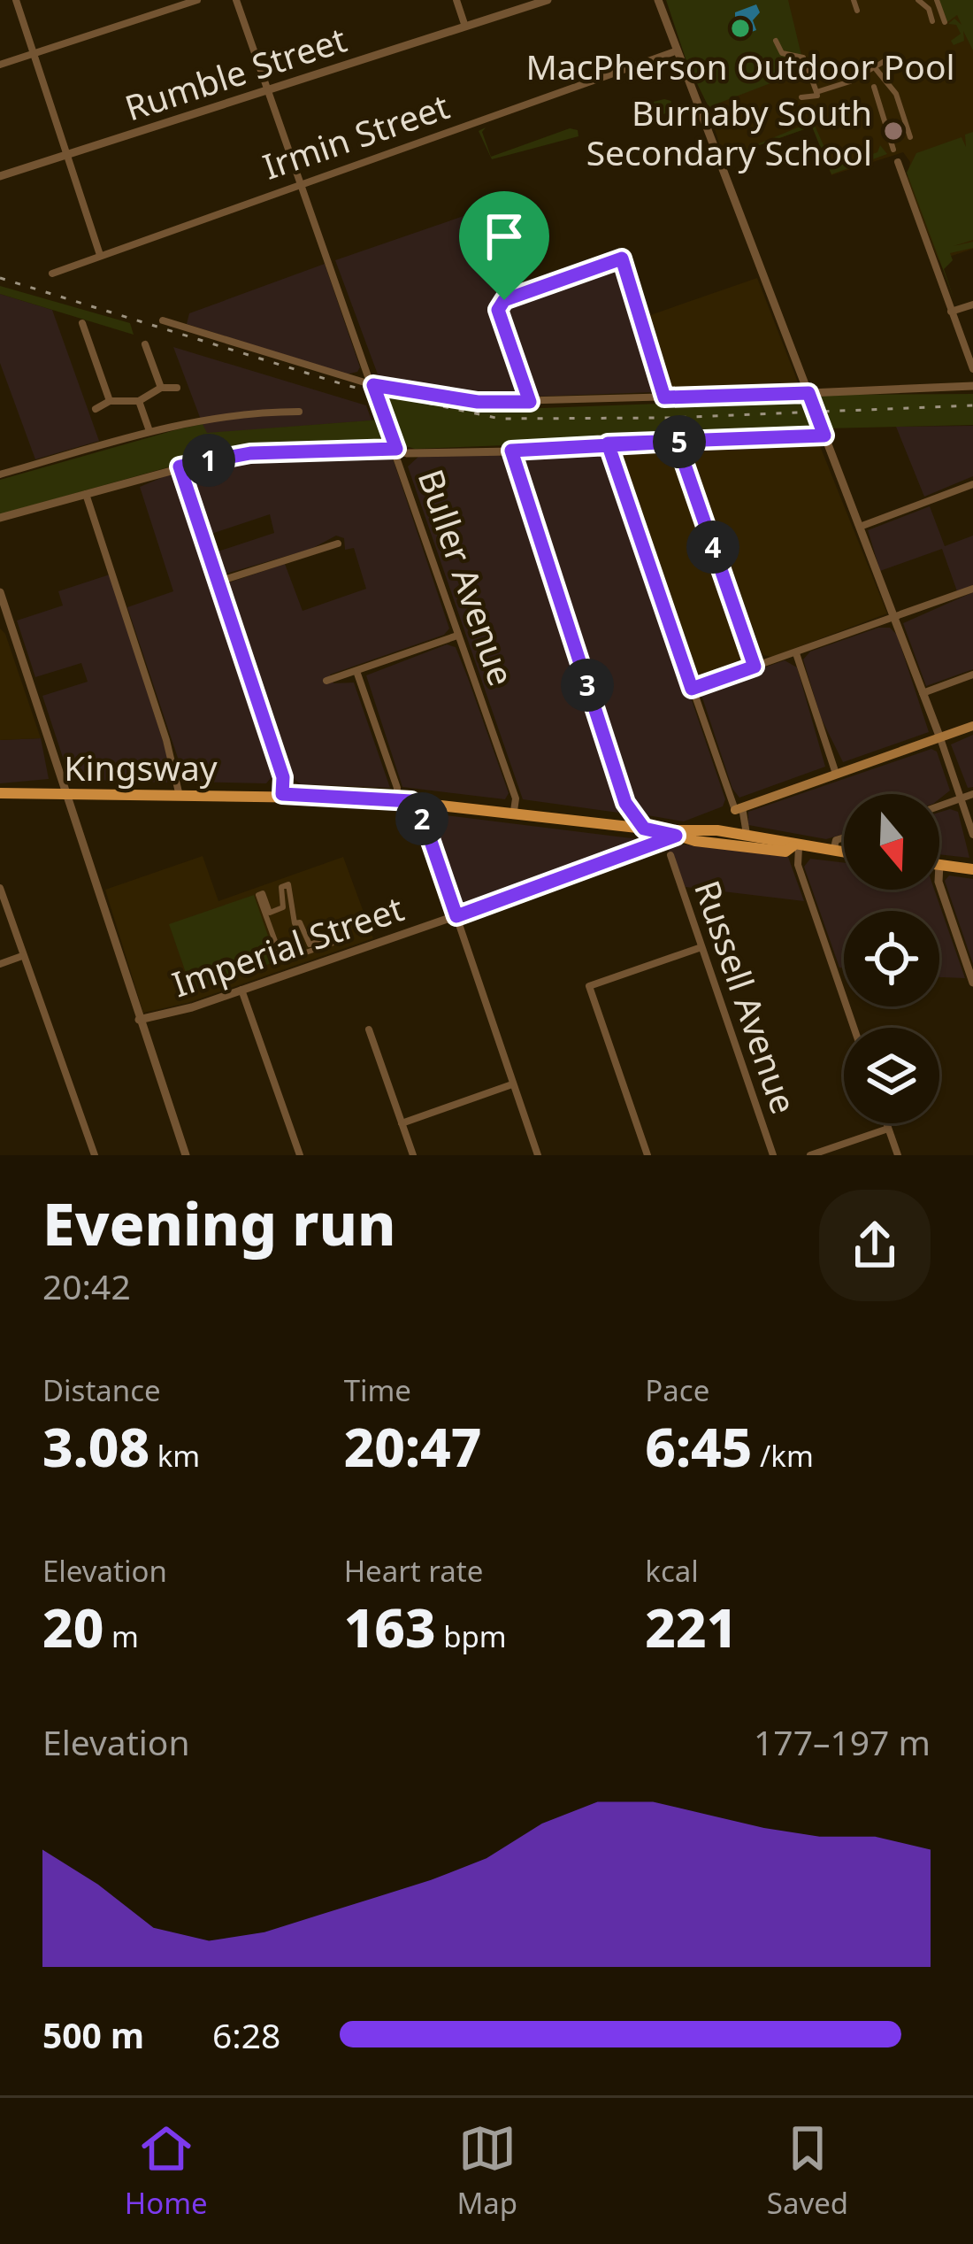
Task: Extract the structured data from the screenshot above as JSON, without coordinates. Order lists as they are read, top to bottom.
{
  "streets": {
    "main road": ["Kingsway", "Imperial Street"],
    "street": [
      "Rumble Street",
      "Irmin Street",
      "Buller Avenue",
      "Russell Avenue"
    ]
  },
  "crossings": [
    ["Rumble Street", "Buller Avenue"],
    ["Irmin Street", "Buller Avenue"],
    ["Buller Avenue", "Kingsway"],
    ["Kingsway", "Imperial Street"]
  ],
  "places": ["MacPherson Outdoor Pool", "Burnaby South Secondary School"],
  "north": "bottom",
  "page": {
    "pins": [
      "5",
      "1",
      "4",
      "3",
      "2"
    ],
    "heading": ["Evening run", "20:42"],
    "stats": [
      ["Distance", "3.08 km"],
      ["Time", "20:47"],
      ["Pace", "6:45 /km"],
      ["Elevation", "20 m"],
      ["Heart rate", "163 bpm"],
      ["kcal", "221"]
    ],
    "chart": ["Elevation", "177–197 m"],
    "list": [
      {
        "name": "500 m",
        "note": "6:28"
      }
    ],
    "tabs": ["Home", "Map", "Saved"]
  }
}
